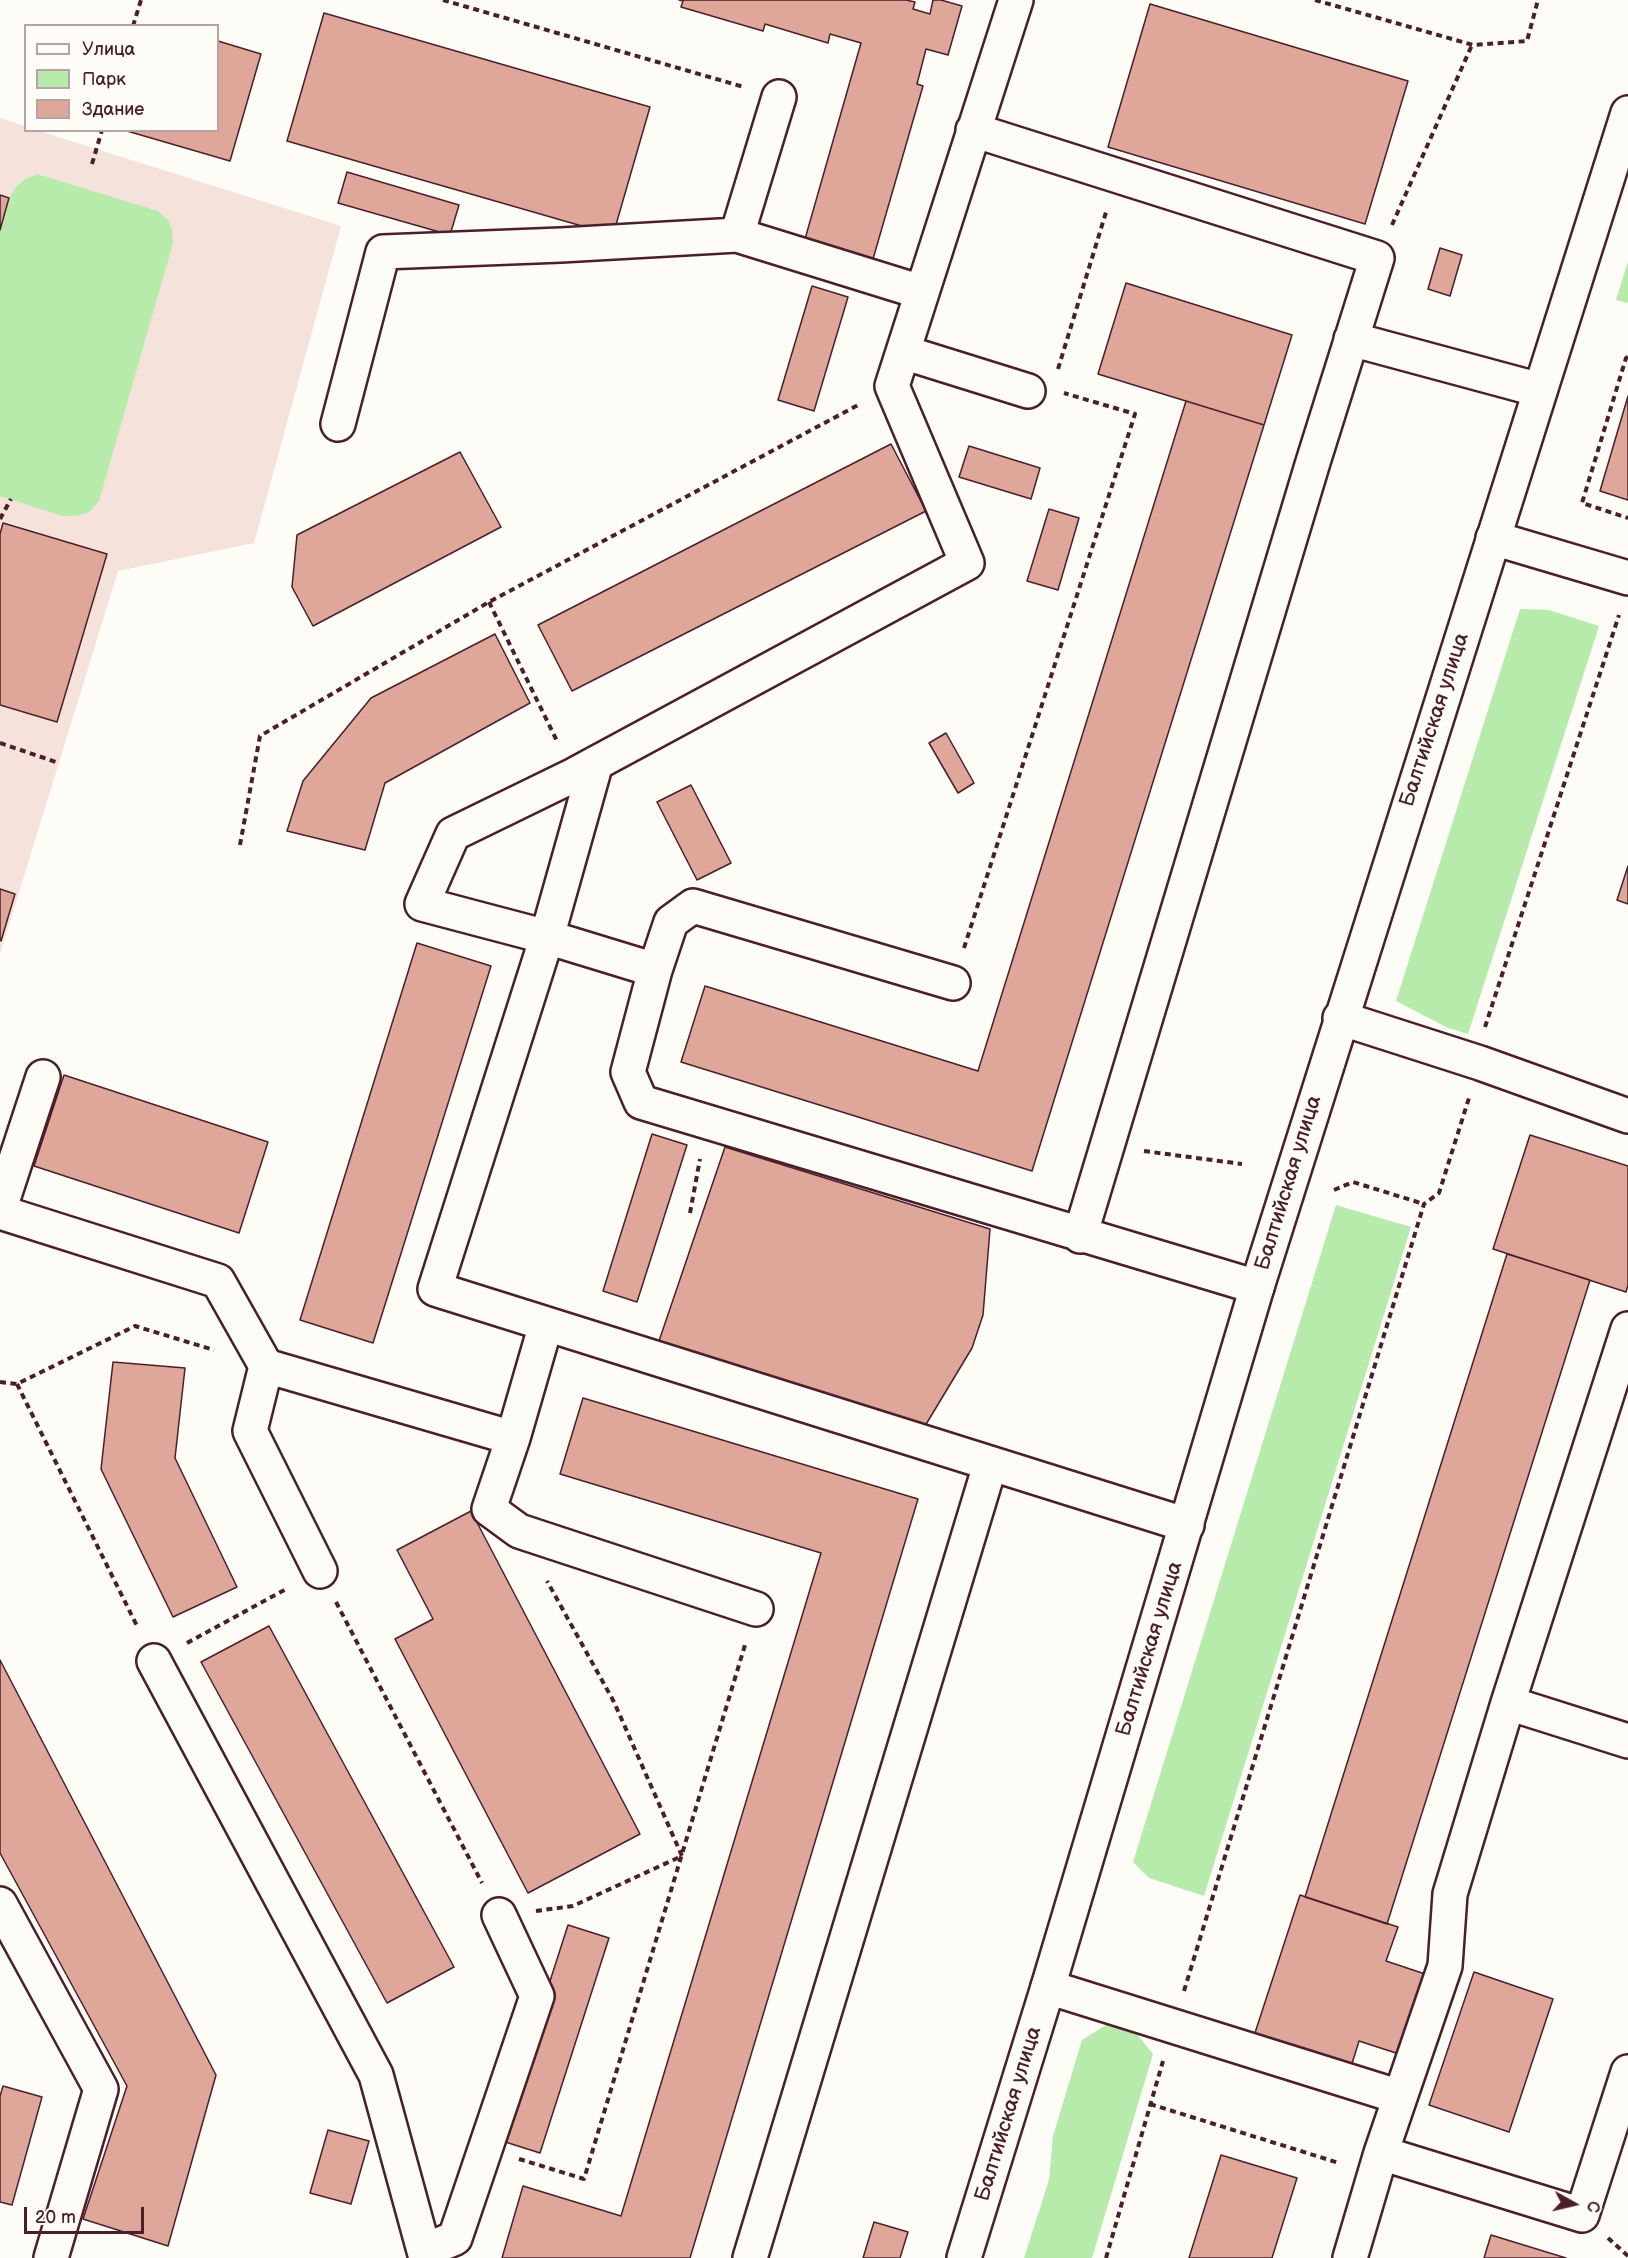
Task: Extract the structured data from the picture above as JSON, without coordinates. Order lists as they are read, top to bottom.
{
  "streets": {
    "main road": ["Балтийская улица"]
  },
  "legend": ["Улица", "Парк", "Здание"],
  "scale_bar": "20 m",
  "north": "right"
}
